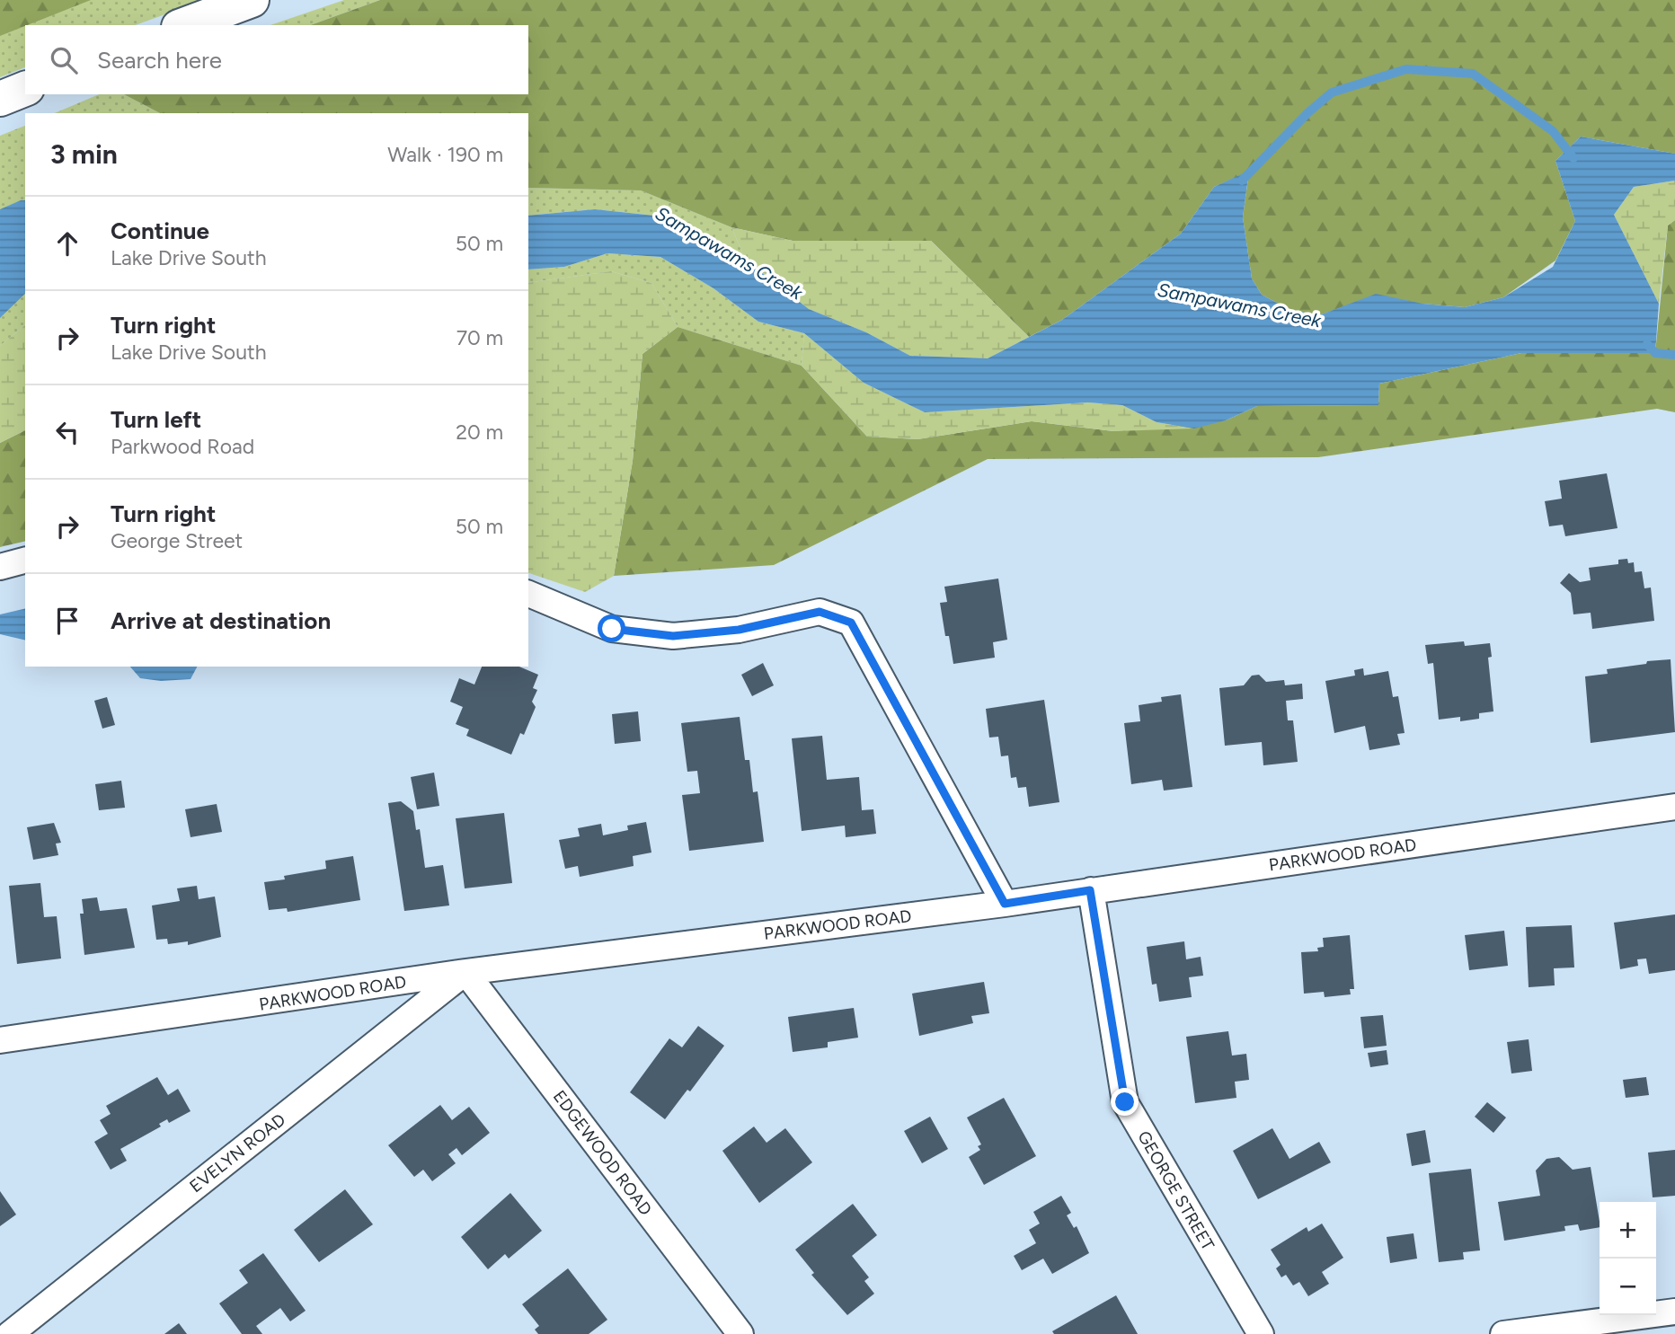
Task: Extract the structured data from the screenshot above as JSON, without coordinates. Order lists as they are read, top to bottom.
{
  "streets": {
    "street": [
      "PARKWOOD ROAD",
      "EVELYN ROAD",
      "EDGEWOOD ROAD",
      "GEORGE STREET"
    ]
  },
  "crossings": [
    ["PARKWOOD ROAD", "EVELYN ROAD"],
    ["PARKWOOD ROAD", "EDGEWOOD ROAD"],
    ["PARKWOOD ROAD", "GEORGE STREET"],
    ["EVELYN ROAD", "EDGEWOOD ROAD"]
  ],
  "water": ["Sampawams Creek"],
  "page": {
    "search": "Search here",
    "heading": ["3 min", "Walk · 190 m"],
    "list": [
      ["Continue", "Lake Drive South", "50 m"],
      ["Turn right", "Lake Drive South", "70 m"],
      ["Turn left", "Parkwood Road", "20 m"],
      ["Turn right", "George Street", "50 m"],
      "Arrive at destination"
    ],
    "map_buttons": ["+", "−"]
  }
}
